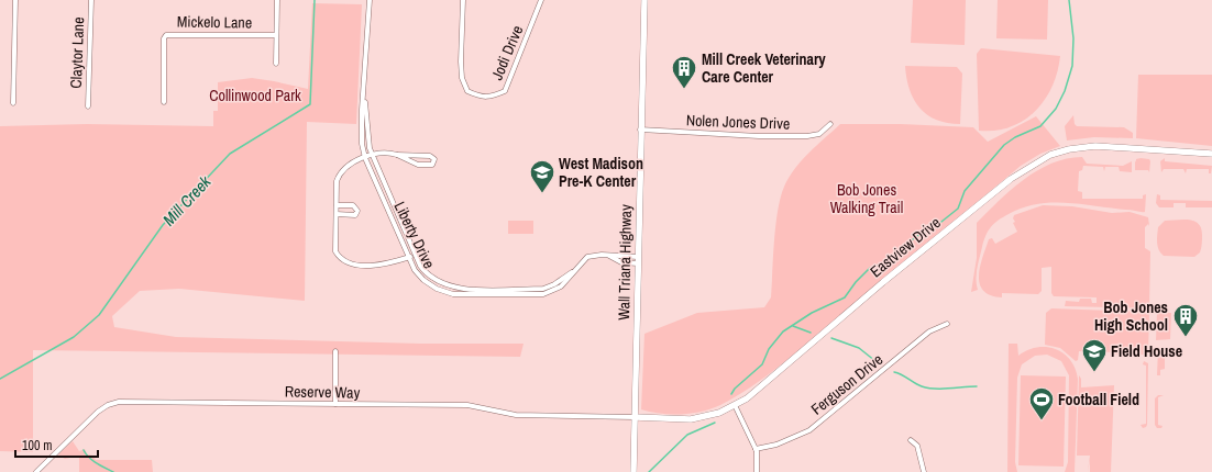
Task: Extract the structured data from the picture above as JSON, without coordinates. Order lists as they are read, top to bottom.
{
  "streets": {
    "street": [
      "Mickelo Lane",
      "Claytor Lane",
      "Jodi Drive",
      "Nolen Jones Drive",
      "Liberty Drive",
      "Eastview Drive",
      "Wall Triana Highway",
      "Ferguson Drive",
      "Reserve Way"
    ]
  },
  "crossings": [
    ["Nolen Jones Drive", "Wall Triana Highway"],
    ["Liberty Drive", "Wall Triana Highway"],
    ["Eastview Drive", "Wall Triana Highway"],
    ["Eastview Drive", "Reserve Way"],
    ["Wall Triana Highway", "Reserve Way"]
  ],
  "water": ["Mill Creek"],
  "parks": ["Collinwood Park", "Bob Jones Walking Trail"],
  "places": {
    "building": ["Mill Creek Veterinary Care Center", "Bob Jones High School"],
    "school or university": ["West Madison Pre-K Center", "Field House"],
    "sports": ["Football Field"]
  },
  "scale_bar": "100 m"
}
